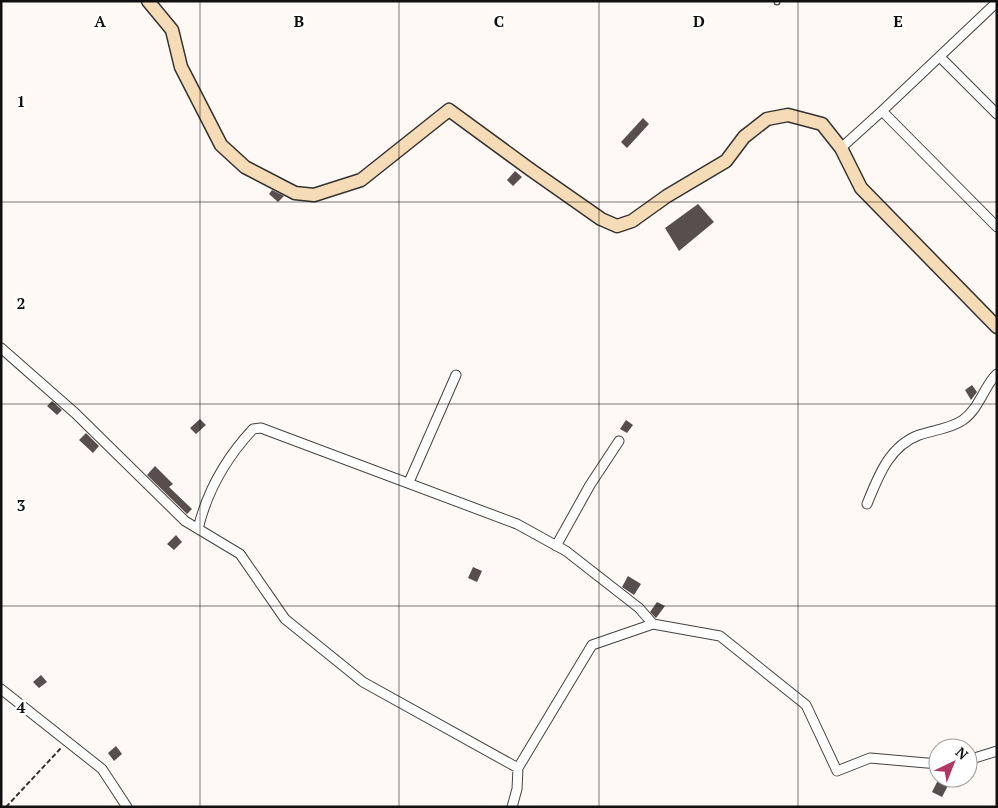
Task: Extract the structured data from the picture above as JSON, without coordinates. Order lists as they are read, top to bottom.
{
  "north": "top right",
  "grid": {
    "columns": [
      "A",
      "B",
      "C",
      "D",
      "E"
    ],
    "rows": [
      "1",
      "2",
      "3",
      "4"
    ]
  }
}
